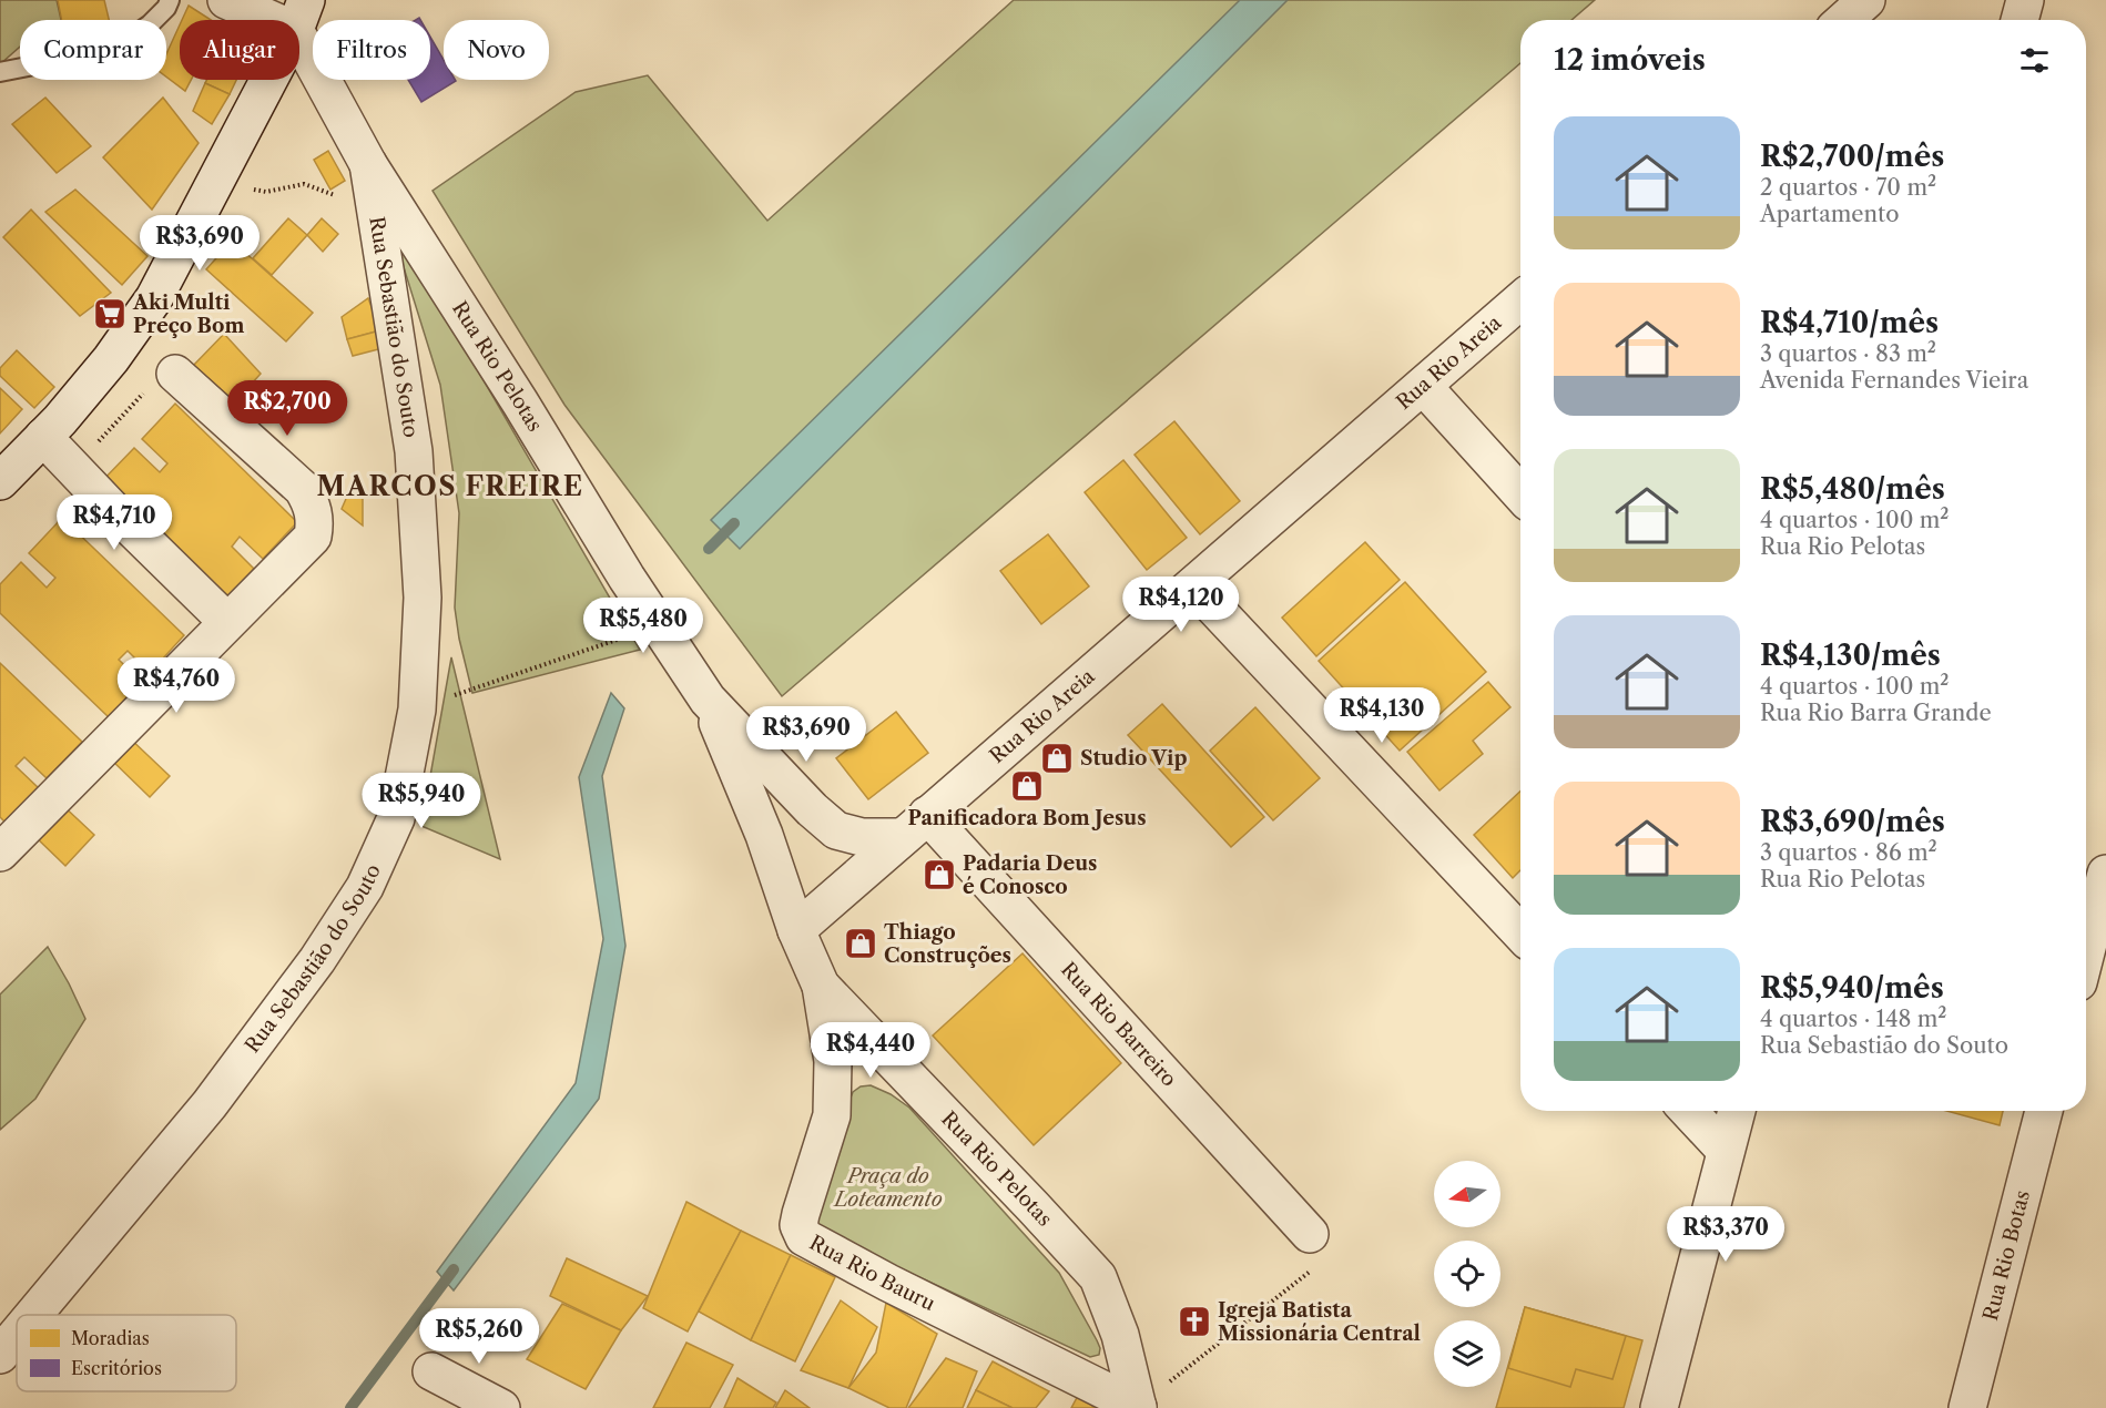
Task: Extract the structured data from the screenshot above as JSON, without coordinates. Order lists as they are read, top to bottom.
{
  "streets": {
    "street": [
      "Rua Sebastião do Souto",
      "Rua Rio Areia",
      "Rua Rio Pelotas",
      "Rua Rio Barreiro",
      "Rua Rio Botas",
      "Rua Rio Bauru"
    ]
  },
  "crossings": [
    ["Rua Sebastião do Souto", "Rua Rio Pelotas"],
    ["Rua Rio Areia", "Rua Rio Pelotas"],
    ["Rua Rio Areia", "Rua Rio Barreiro"],
    ["Rua Rio Pelotas", "Rua Rio Barreiro"],
    ["Rua Rio Pelotas", "Rua Rio Bauru"]
  ],
  "districts": ["MARCOS FREIRE"],
  "parks": ["Praça do Loteamento"],
  "places": {
    "supermarket": ["Aki Multi Preço Bom"],
    "shop": [
      "Studio Vip",
      "Panificadora Bom Jesus",
      "Padaria Deus é Conosco",
      "Thiago Construções"
    ],
    "church": ["Igreja Batista Missionária Central"]
  },
  "legend": ["Moradias", "Escritórios"],
  "north": "left",
  "page": {
    "chip": [
      "Comprar",
      "Alugar",
      "Filtros",
      "Novo"
    ],
    "heading": "12 imóveis",
    "list": [
      {
        "name": "R$2,700/mês",
        "note": "2 quartos · 70 m² · Apartamento"
      },
      {
        "name": "R$4,710/mês",
        "note": "3 quartos · 83 m² · Avenida Fernandes Vieira"
      },
      {
        "name": "R$5,480/mês",
        "note": "4 quartos · 100 m² · Rua Rio Pelotas"
      },
      {
        "name": "R$4,130/mês",
        "note": "4 quartos · 100 m² · Rua Rio Barra Grande"
      },
      {
        "name": "R$3,690/mês",
        "note": "3 quartos · 86 m² · Rua Rio Pelotas"
      },
      {
        "name": "R$5,940/mês",
        "note": "4 quartos · 148 m² · Rua Sebastião do Souto"
      }
    ],
    "price": [
      "R$3,690",
      "R$2,700",
      "R$4,710",
      "R$4,120",
      "R$5,480",
      "R$4,760",
      "R$4,130",
      "R$3,690",
      "R$5,940",
      "R$4,440",
      "R$3,370",
      "R$5,260"
    ]
  }
}
